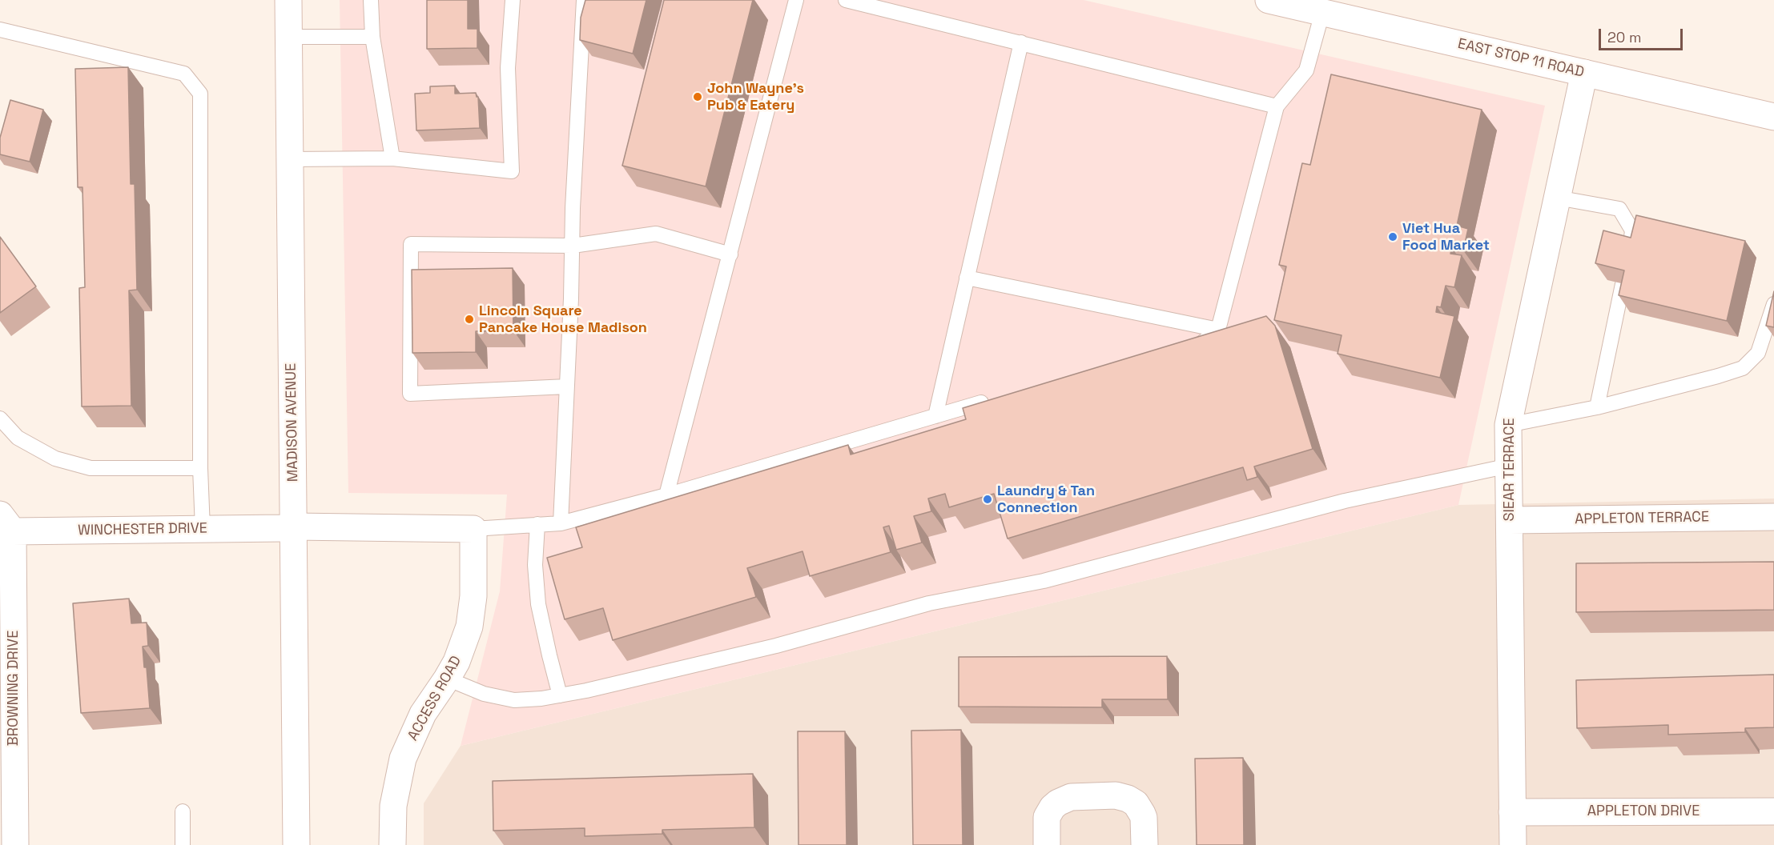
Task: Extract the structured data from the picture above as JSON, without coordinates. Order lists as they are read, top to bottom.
{
  "streets": {
    "street": [
      "EAST STOP 11 ROAD",
      "MADISON AVENUE",
      "SIEAR TERRACE",
      "APPLETON TERRACE",
      "WINCHESTER DRIVE",
      "BROWNING DRIVE",
      "ACCESS ROAD",
      "APPLETON DRIVE"
    ]
  },
  "crossings": [
    ["EAST STOP 11 ROAD", "SIEAR TERRACE"],
    ["MADISON AVENUE", "WINCHESTER DRIVE"],
    ["SIEAR TERRACE", "APPLETON TERRACE"],
    ["SIEAR TERRACE", "APPLETON DRIVE"],
    ["WINCHESTER DRIVE", "BROWNING DRIVE"]
  ],
  "places": [
    "John Wayne's Pub & Eatery",
    "Viet Hua Food Market",
    "Lincoln Square Pancake House Madison",
    "Laundry & Tan Connection"
  ],
  "scale_bar": "20 m"
}
